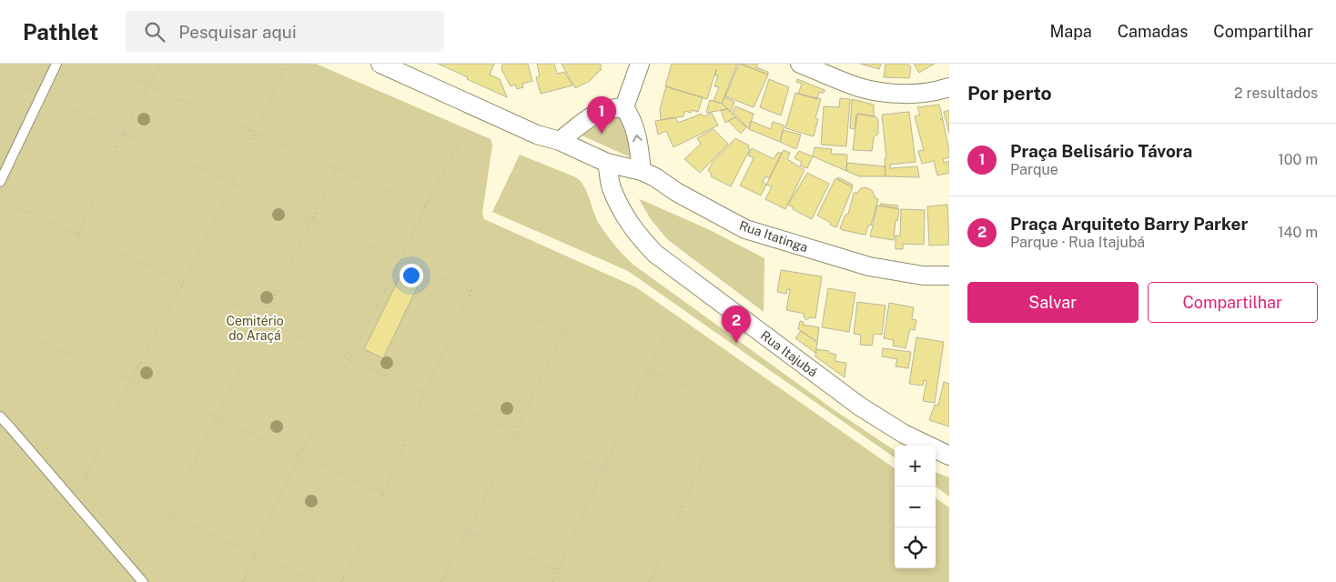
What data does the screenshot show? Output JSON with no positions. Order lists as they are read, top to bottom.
{
  "streets": {
    "street": ["Rua Itatinga", "Rua Itajubá"]
  },
  "crossings": [
    ["Rua Itatinga", "Rua Itajubá"]
  ],
  "parks": ["Cemitério do Araçá"],
  "page": {
    "header": "Pathlet",
    "search": "Pesquisar aqui",
    "nav": ["Mapa", "Camadas", "Compartilhar"],
    "heading": ["Por perto", "2 resultados"],
    "pins": ["1", "2"],
    "list": [
      {
        "mark": "1",
        "name": "Praça Belisário Távora",
        "note": "Parque",
        "value": "100 m"
      },
      {
        "mark": "2",
        "name": "Praça Arquiteto Barry Parker",
        "note": "Parque · Rua Itajubá",
        "value": "140 m"
      }
    ],
    "buttons": ["Salvar", "Compartilhar"],
    "map_buttons": ["+", "−"]
  }
}
